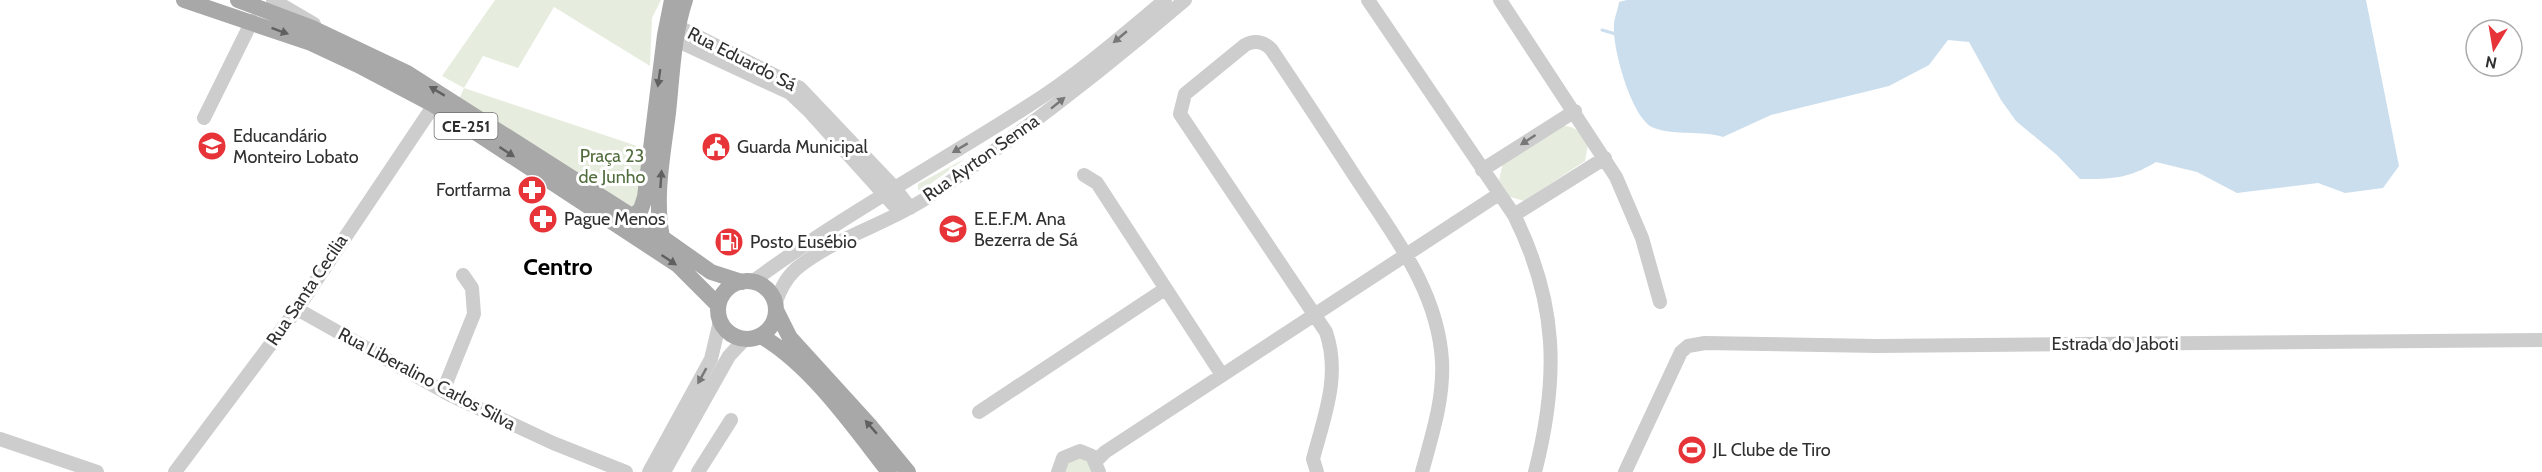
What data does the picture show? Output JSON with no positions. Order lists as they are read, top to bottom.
{
  "streets": {
    "main road": ["CE-251"],
    "street": [
      "Rua Eduardo Sá",
      "Rua Ayrton Senna",
      "Rua Santa Cecilia",
      "Estrada do Jaboti",
      "Rua Liberalino Carlos Silva"
    ]
  },
  "crossings": [
    ["Rua Eduardo Sá", "Rua Ayrton Senna"],
    ["CE-251", "Rua Ayrton Senna"],
    ["CE-251", "Rua Santa Cecilia"],
    ["Rua Santa Cecilia", "Rua Liberalino Carlos Silva"]
  ],
  "districts": ["Centro"],
  "parks": ["Praça 23 de Junho"],
  "places": {
    "school or university": ["Educandário Monteiro Lobato", "E.E.F.M. Ana Bezerra de Sá"],
    "public building": ["Guarda Municipal"],
    "pharmacy": ["Fortfarma", "Pague Menos"],
    "fuel station": ["Posto Eusébio"],
    "sports": ["JL Clube de Tiro"]
  },
  "north": "bottom"
}
